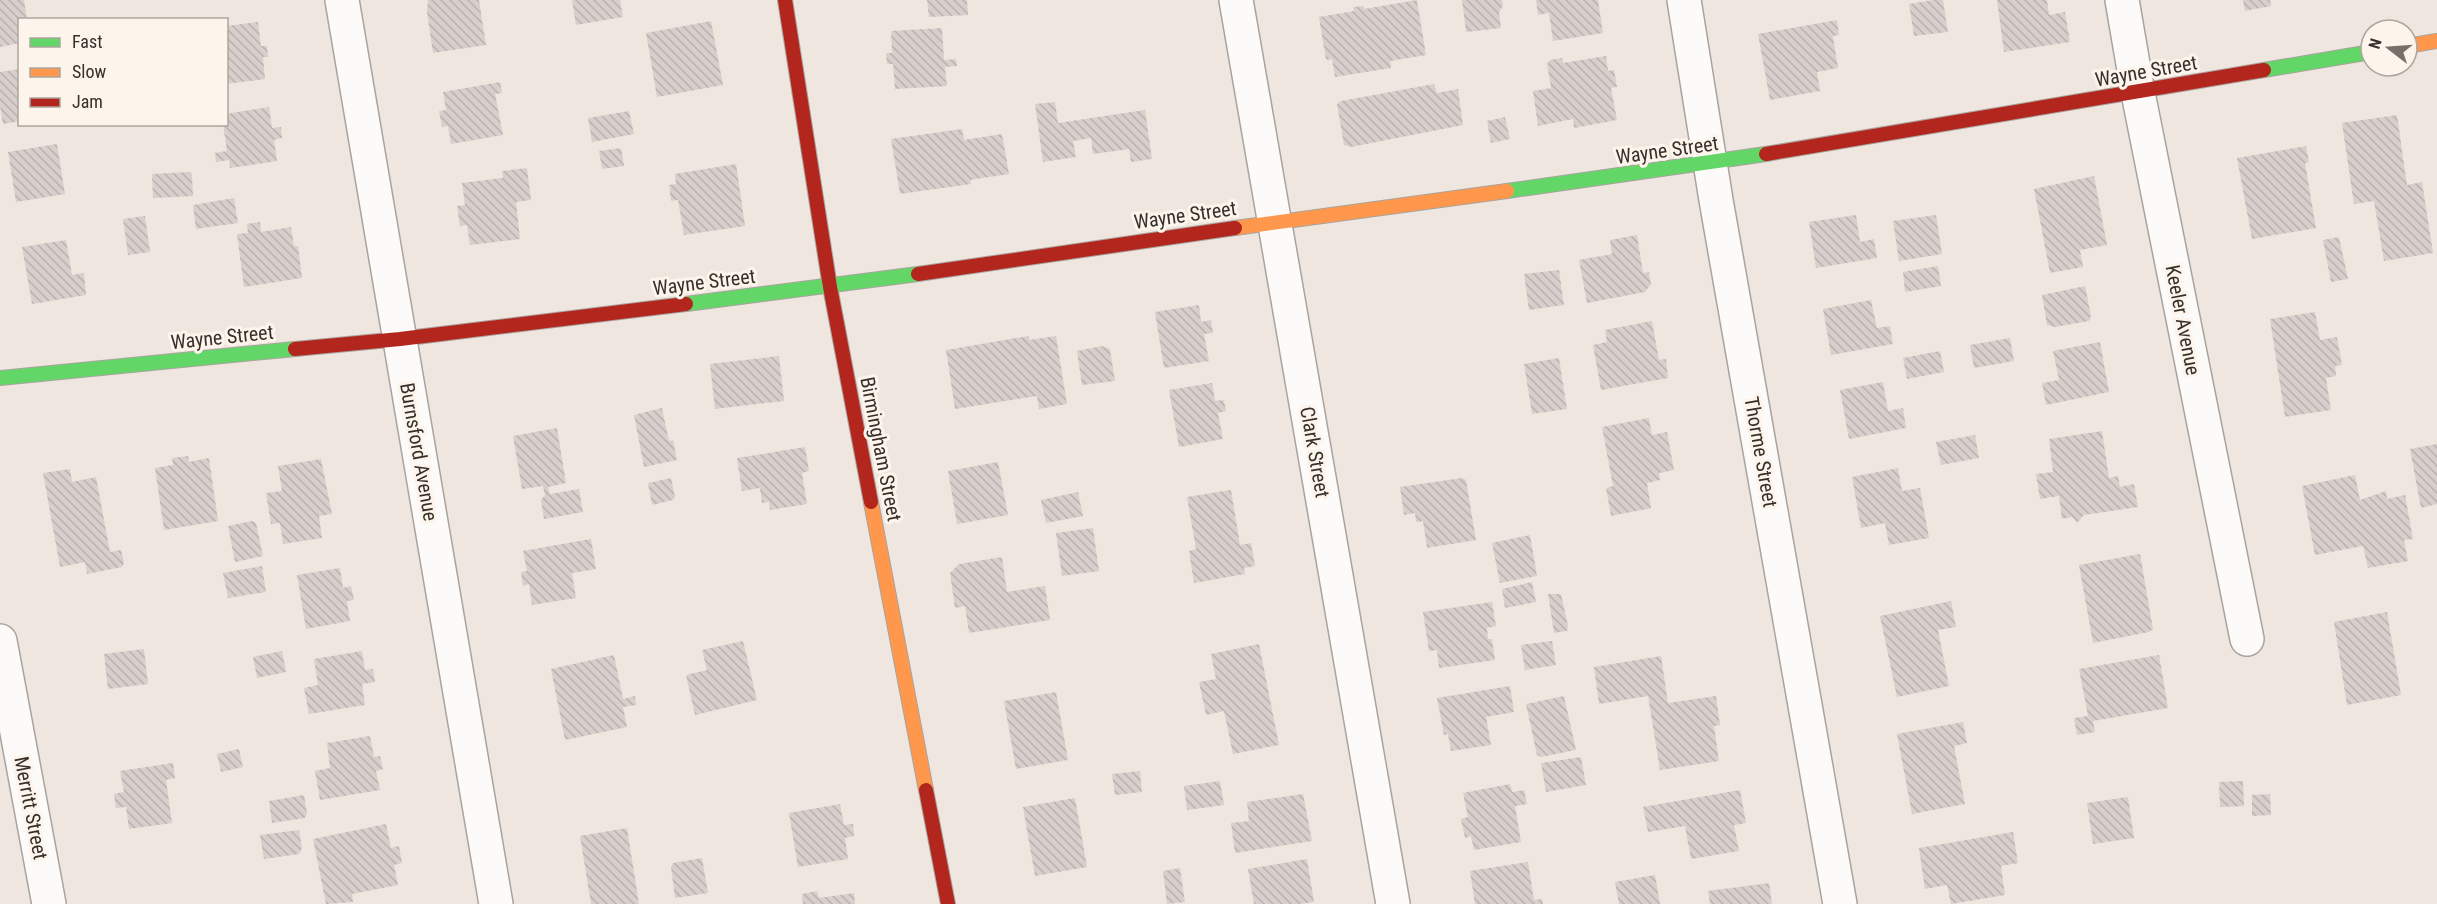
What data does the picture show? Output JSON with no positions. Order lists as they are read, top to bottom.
{
  "streets": {
    "street": [
      "Wayne Street",
      "Keeler Avenue",
      "Birmingham Street",
      "Burnsford Avenue",
      "Clark Street",
      "Thorme Street",
      "Merritt Street"
    ]
  },
  "crossings": [
    ["Wayne Street", "Keeler Avenue"],
    ["Wayne Street", "Birmingham Street"],
    ["Wayne Street", "Burnsford Avenue"],
    ["Wayne Street", "Clark Street"],
    ["Wayne Street", "Thorme Street"]
  ],
  "legend": ["Fast", "Slow", "Jam"],
  "north": "left"
}
